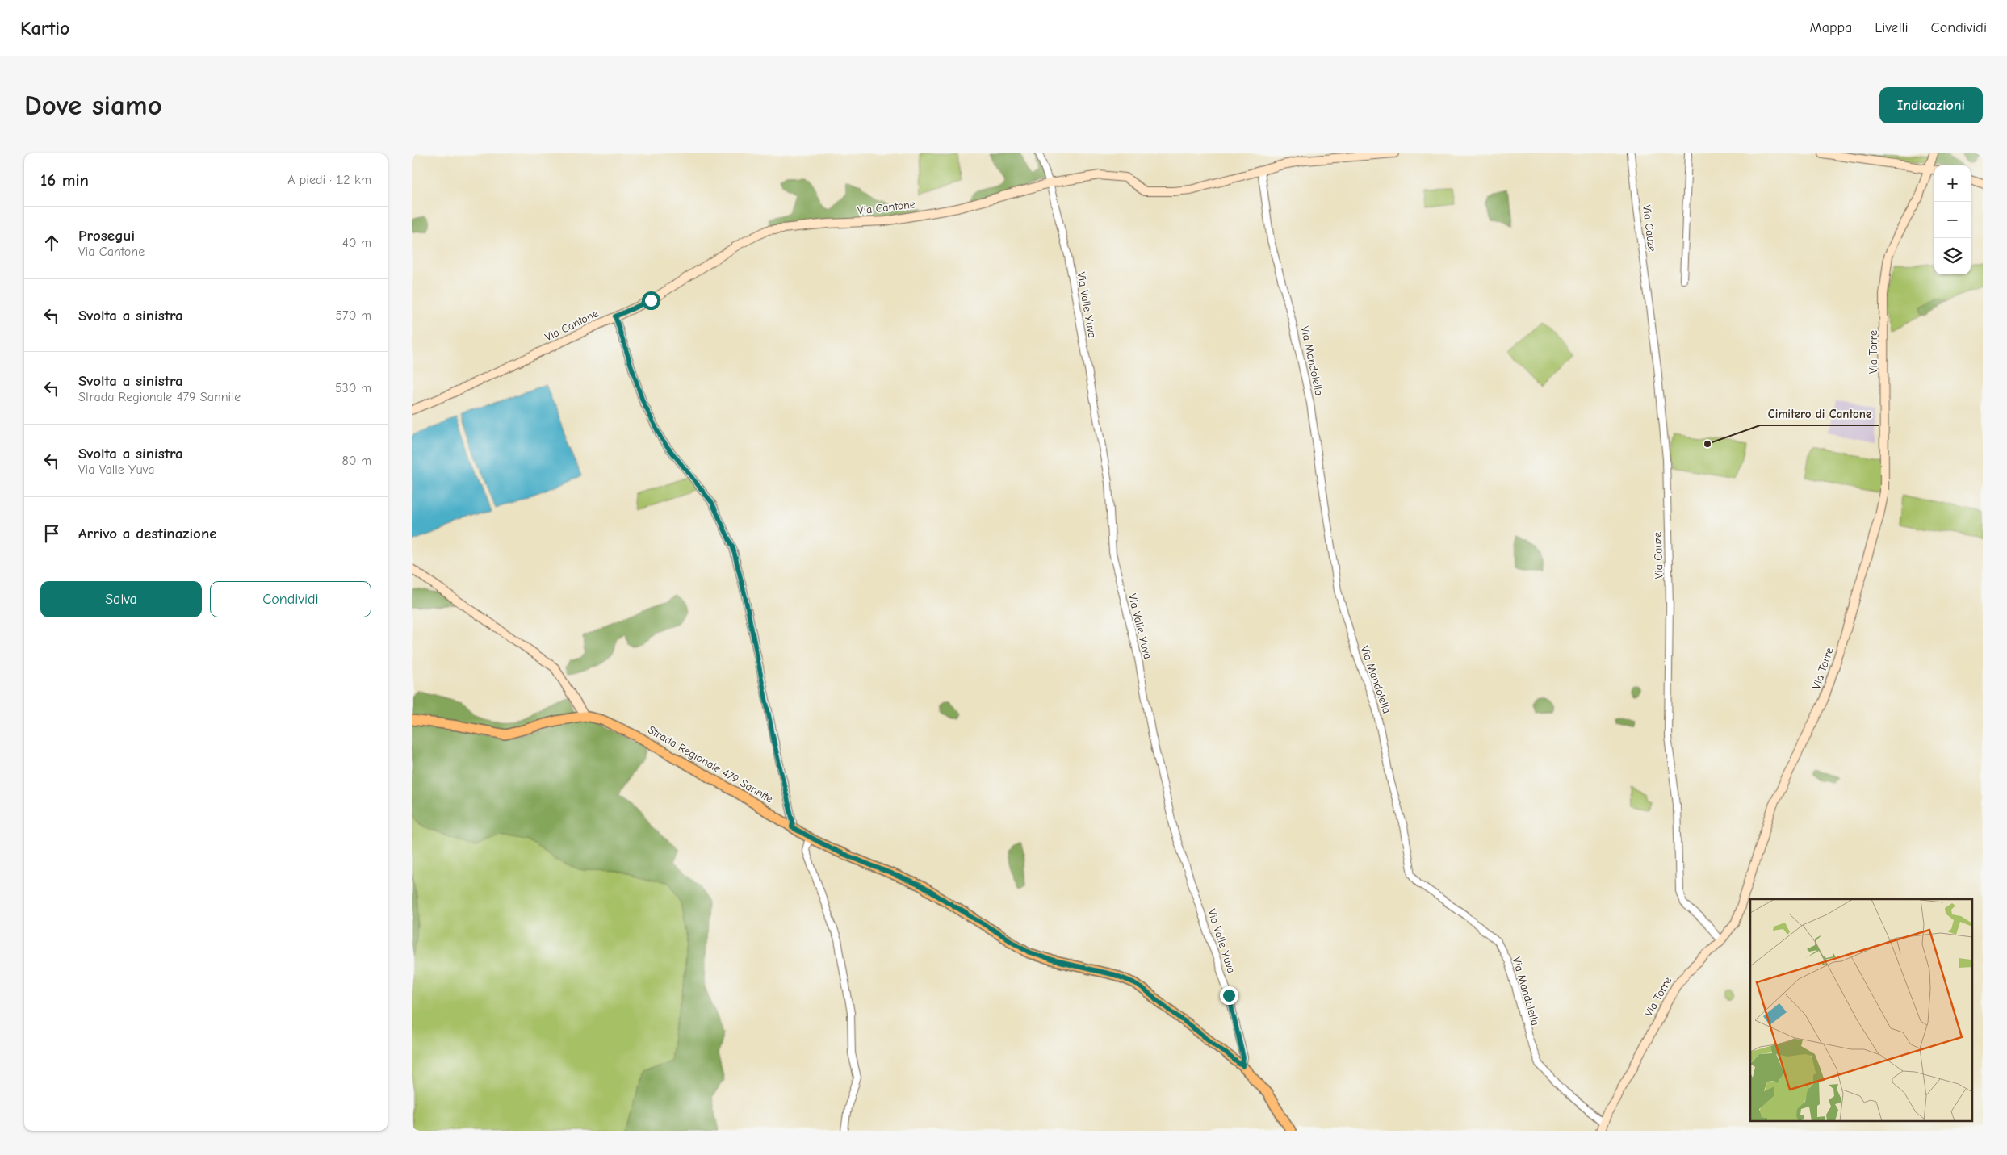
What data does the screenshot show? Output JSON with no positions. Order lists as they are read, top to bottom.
{
  "streets": {
    "main road": ["Via Cantone", "Via Torre", "Strada Regionale 479 Sannite"],
    "street": ["Via Cauze", "Via Valle Yuva", "Via Mandolella"]
  },
  "crossings": [
    ["Via Cantone", "Via Valle Yuva"],
    ["Via Cantone", "Via Mandolella"],
    ["Via Cauze", "Via Torre"],
    ["Via Valle Yuva", "Strada Regionale 479 Sannite"],
    ["Via Torre", "Via Mandolella"]
  ],
  "places": ["Cimitero di Cantone"],
  "page": {
    "header": "Kartio",
    "nav": ["Mappa", "Livelli", "Condividi"],
    "buttons": [
      "Indicazioni",
      ["Salva", "Condividi"]
    ],
    "title": "Dove siamo",
    "heading": ["16 min", "A piedi · 1.2 km"],
    "map_buttons": ["+", "−"],
    "list": [
      ["Prosegui", "Via Cantone", "40 m"],
      ["Svolta a sinistra", "570 m"],
      ["Svolta a sinistra", "Strada Regionale 479 Sannite", "530 m"],
      ["Svolta a sinistra", "Via Valle Yuva", "80 m"],
      "Arrivo a destinazione"
    ]
  }
}
